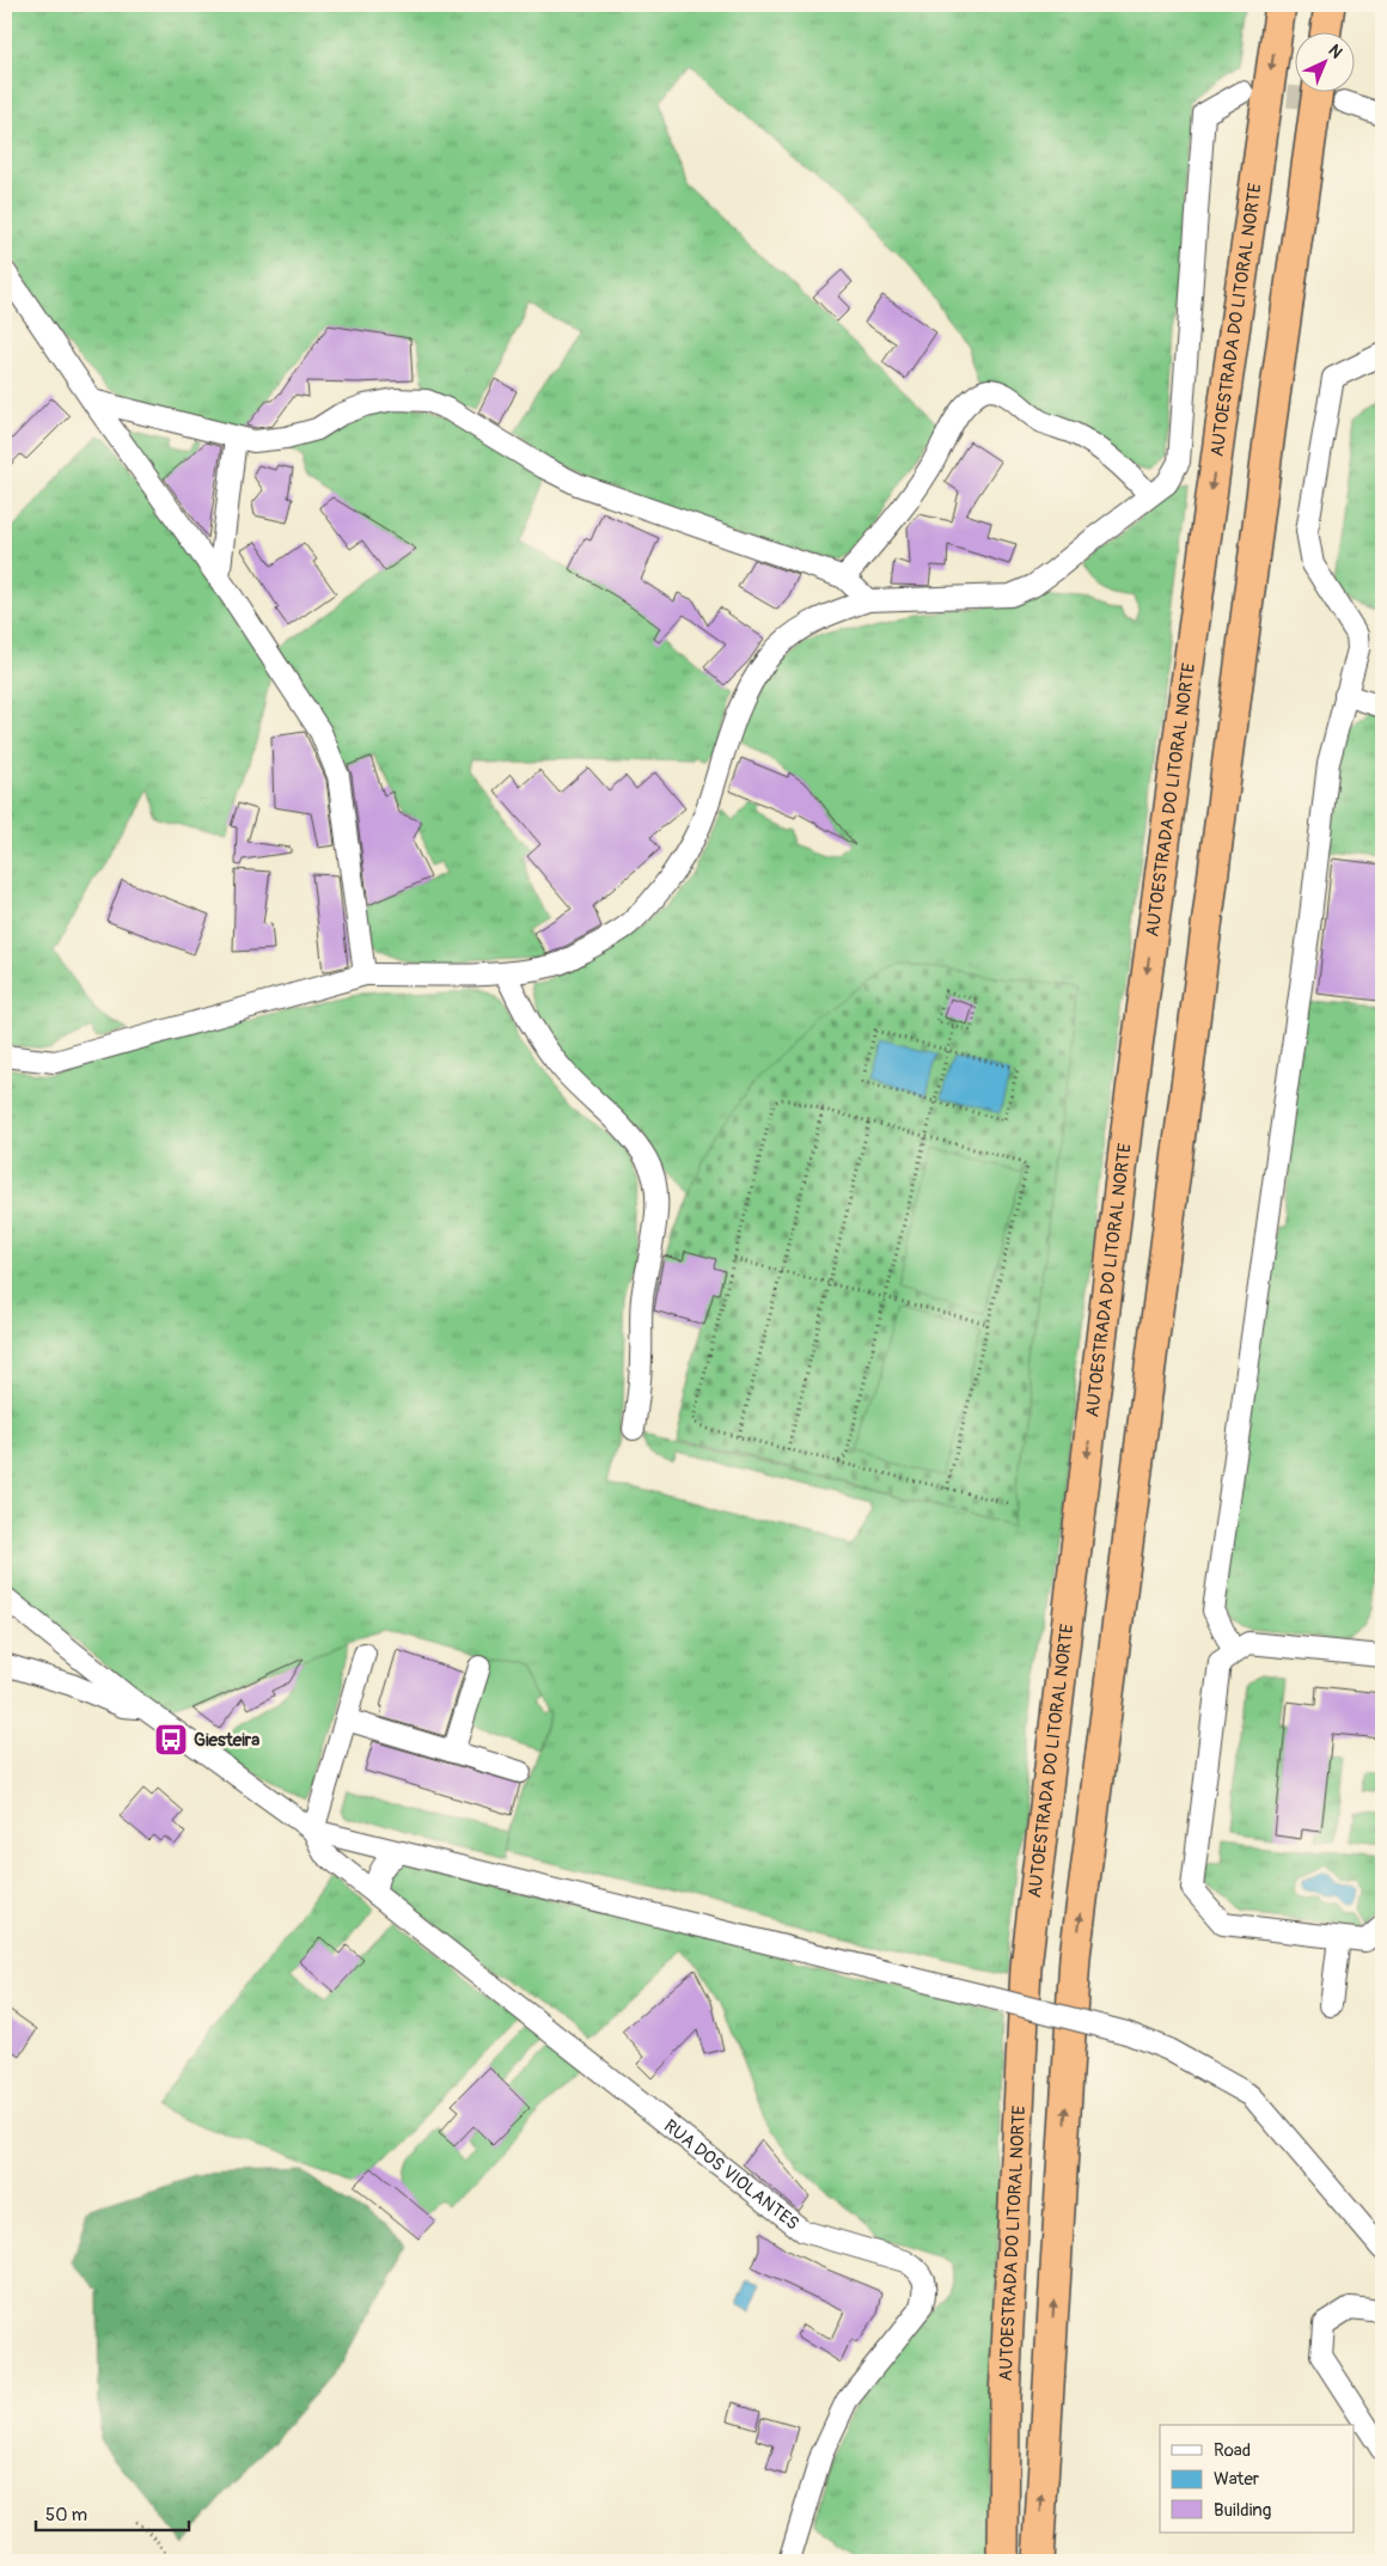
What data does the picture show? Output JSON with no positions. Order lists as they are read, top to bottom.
{
  "streets": {
    "highway": ["AUTOESTRADA DO LITORAL NORTE"],
    "street": ["RUA DOS VIOLANTES"]
  },
  "places": {
    "bus stop": ["Giesteira"]
  },
  "legend": ["Road", "Water", "Building"],
  "scale_bar": "50 m",
  "north": "top right"
}
